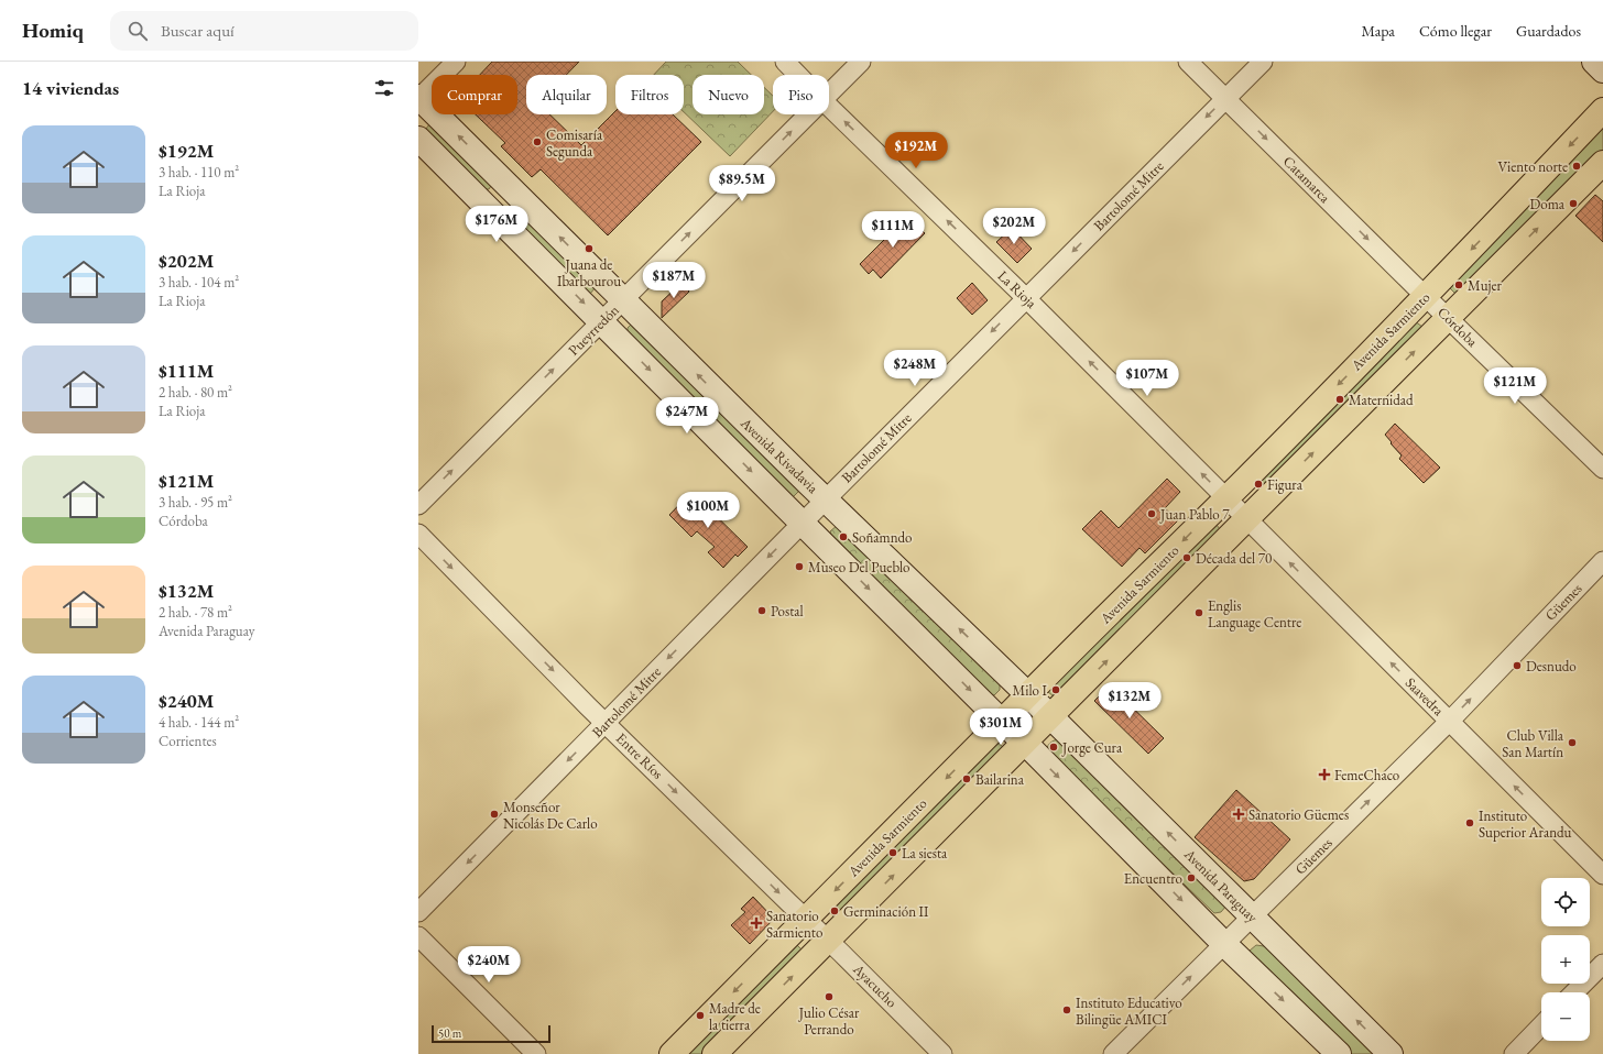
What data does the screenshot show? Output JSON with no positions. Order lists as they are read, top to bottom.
{
  "streets": {
    "main road": ["Avenida Sarmiento", "Avenida Rivadavia", "Avenida Paraguay"],
    "street": [
      "Catamarca",
      "Bartolomé Mitre",
      "La Rioja",
      "Córdoba",
      "Pueyrredón",
      "Güemes",
      "Saavedra",
      "Entre Ríos",
      "Ayacucho"
    ]
  },
  "crossings": [
    ["Catamarca", "Bartolomé Mitre"],
    ["Catamarca", "Córdoba"],
    ["Catamarca", "Avenida Sarmiento"],
    ["Bartolomé Mitre", "La Rioja"],
    ["Bartolomé Mitre", "Avenida Rivadavia"],
    ["Bartolomé Mitre", "Entre Ríos"],
    ["La Rioja", "Avenida Sarmiento"],
    ["La Rioja", "Saavedra"],
    ["Córdoba", "Avenida Sarmiento"],
    ["Pueyrredón", "Avenida Rivadavia"],
    ["Avenida Sarmiento", "Avenida Rivadavia"],
    ["Avenida Sarmiento", "Saavedra"],
    ["Avenida Sarmiento", "Entre Ríos"],
    ["Avenida Sarmiento", "Avenida Paraguay"],
    ["Avenida Sarmiento", "Ayacucho"],
    ["Avenida Rivadavia", "Avenida Paraguay"],
    ["Güemes", "Saavedra"],
    ["Güemes", "Avenida Paraguay"],
    ["Entre Ríos", "Ayacucho"]
  ],
  "one_way": [
    "Catamarca",
    "Bartolomé Mitre",
    "La Rioja",
    "Pueyrredón",
    "Güemes",
    "Saavedra",
    "Entre Ríos"
  ],
  "places": {
    "other": [
      "Comisaría Segunda",
      "Viento norte",
      "Doma",
      "Juana de Ibarbourou",
      "Mujer",
      "Maternidad",
      "Figura",
      "Juan Pablo 7",
      "Soñamndo",
      "Década del 70",
      "Museo Del Pueblo",
      "Postal",
      "Englis Language Centre",
      "Desnudo",
      "Milo I",
      "Club Villa San Martín",
      "Jorge Cura",
      "Bailarina",
      "Monseñor Nicolás De Carlo",
      "Instituto Superior Arandu",
      "La siesta",
      "Encuentro",
      "Germinación II",
      "Julio César Perrando",
      "Instituto Educativo Bilingüe AMICI",
      "Madre de la tierra"
    ],
    "health": ["FemeChaco", "Sanatorio Güemes", "Sanatorio Sarmiento"]
  },
  "scale_bar": "50 m",
  "page": {
    "header": "Homiq",
    "search": "Buscar aquí",
    "nav": ["Mapa", "Cómo llegar", "Guardados"],
    "heading": "14 viviendas",
    "chip": [
      "Comprar",
      "Alquilar",
      "Filtros",
      "Nuevo",
      "Piso"
    ],
    "list": [
      {
        "name": "$192M",
        "note": "3 hab. · 110 m² · La Rioja"
      },
      {
        "name": "$202M",
        "note": "3 hab. · 104 m² · La Rioja"
      },
      {
        "name": "$111M",
        "note": "2 hab. · 80 m² · La Rioja"
      },
      {
        "name": "$121M",
        "note": "3 hab. · 95 m² · Córdoba"
      },
      {
        "name": "$132M",
        "note": "2 hab. · 78 m² · Avenida Paraguay"
      },
      {
        "name": "$240M",
        "note": "4 hab. · 144 m² · Corrientes"
      }
    ],
    "price": [
      "$192M",
      "$89.5M",
      "$176M",
      "$202M",
      "$111M",
      "$187M",
      "$248M",
      "$107M",
      "$121M",
      "$247M",
      "$100M",
      "$132M",
      "$301M",
      "$240M"
    ],
    "map_buttons": ["+", "−"],
    "scale": "50 m"
  }
}
